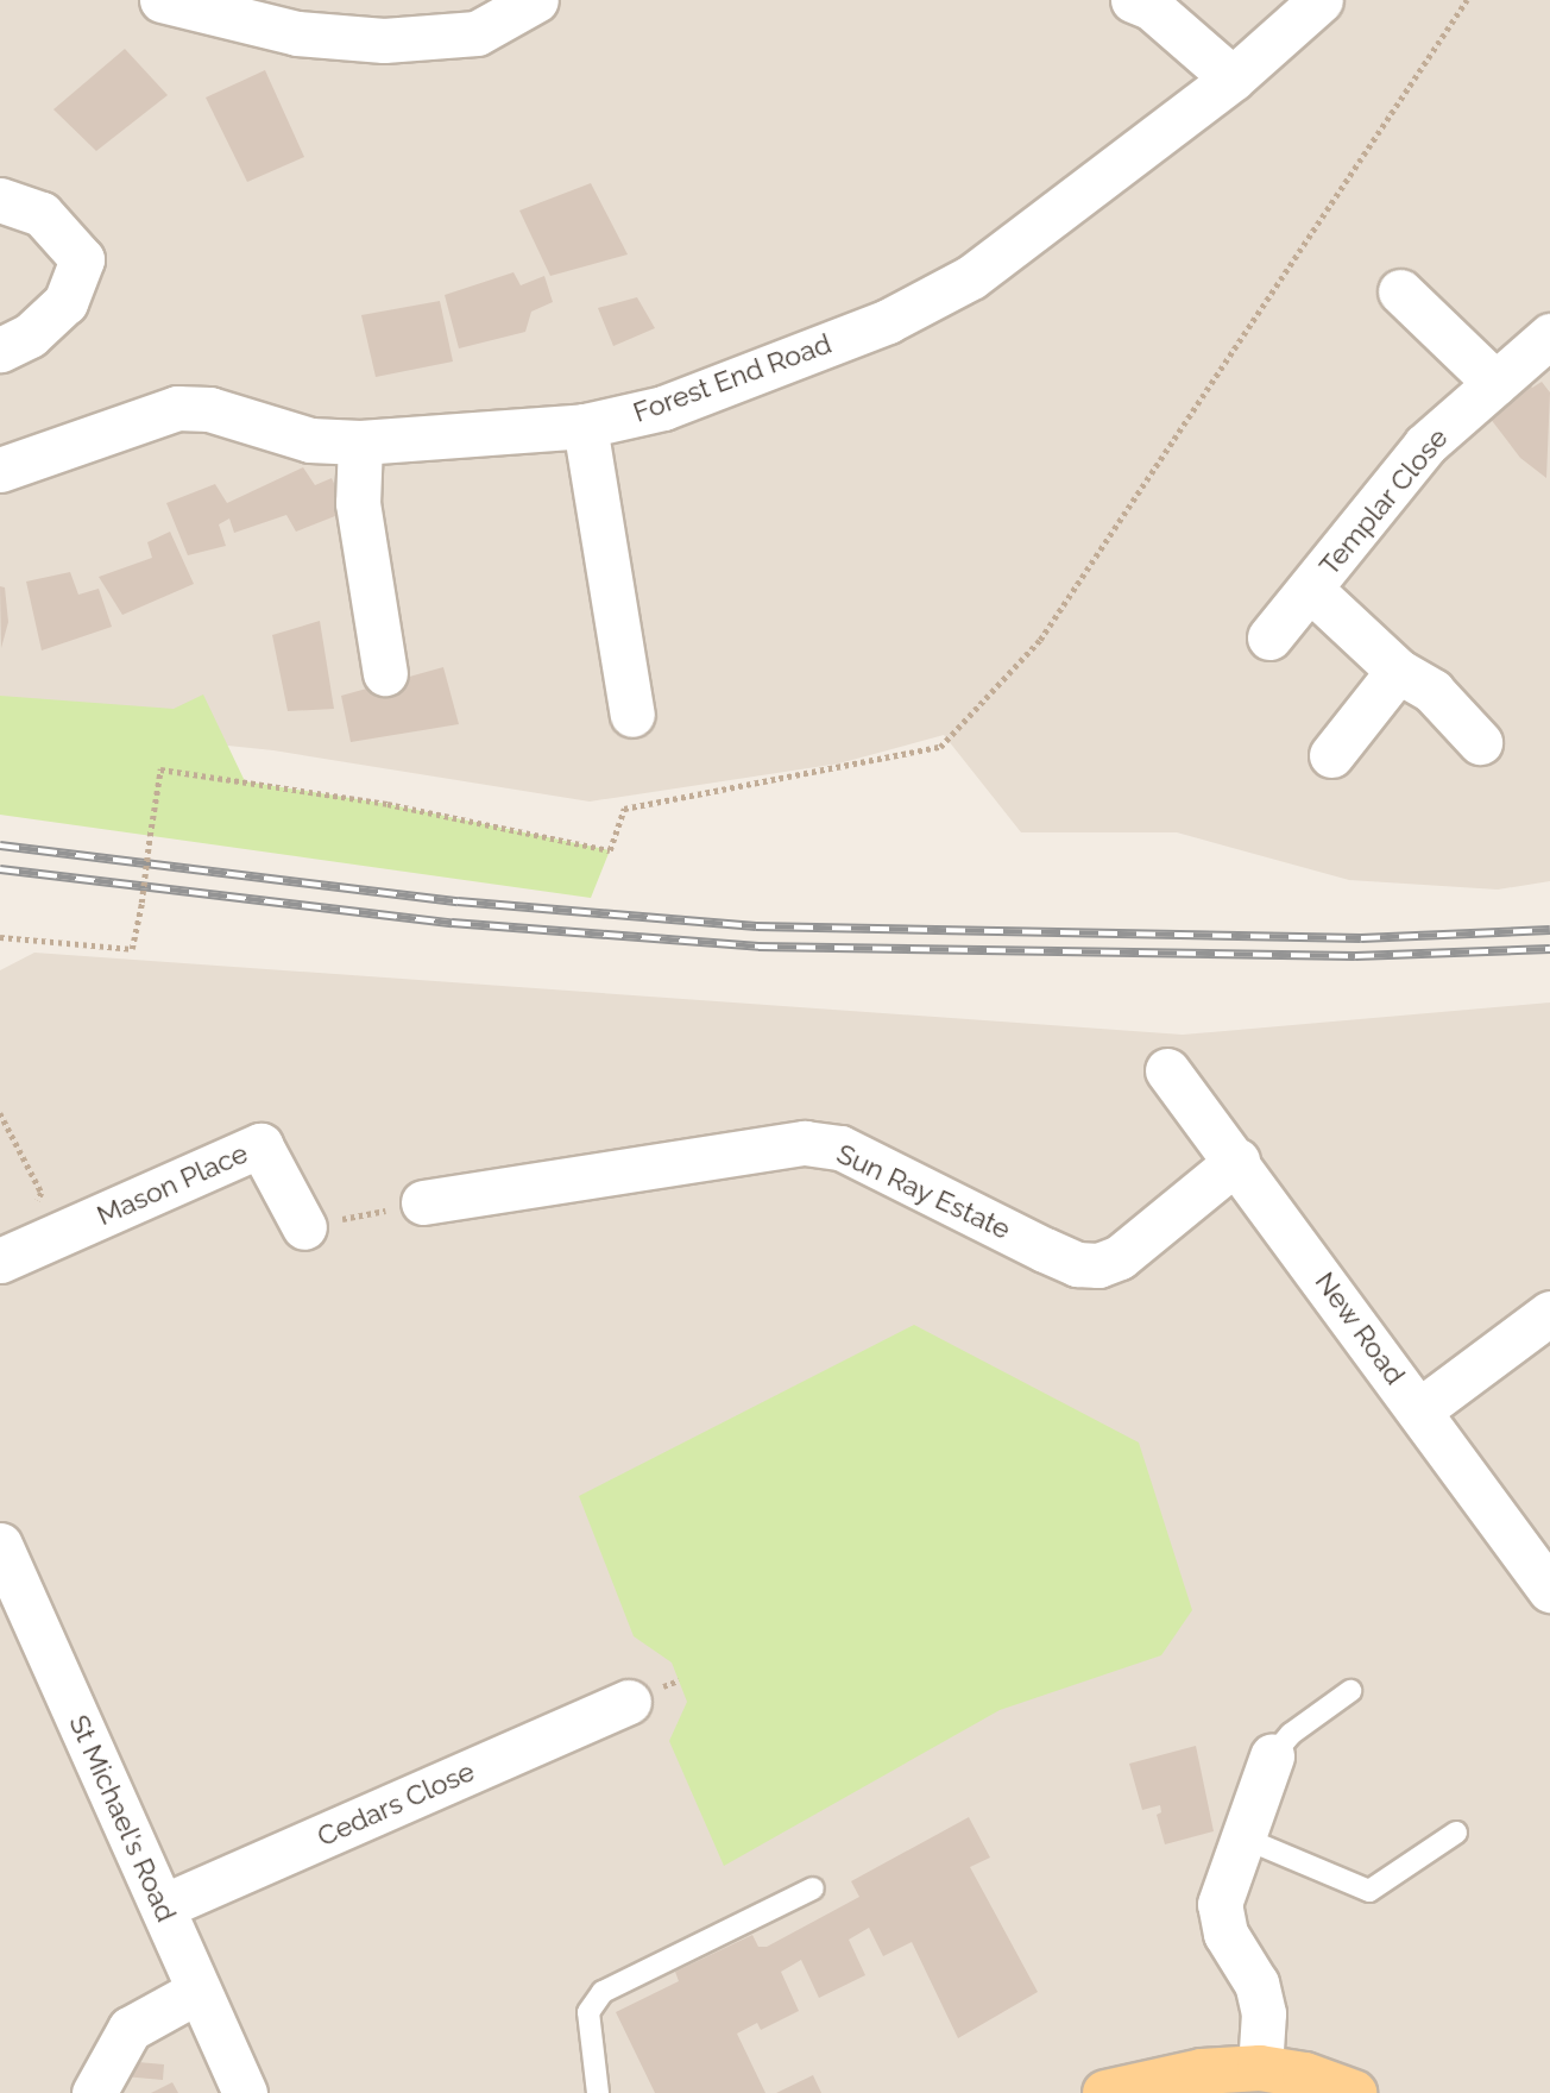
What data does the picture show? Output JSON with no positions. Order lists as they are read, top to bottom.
{
  "streets": {
    "street": [
      "Forest End Road",
      "Templar Close",
      "Mason Place",
      "Sun Ray Estate",
      "New Road",
      "Cedars Close",
      "St Michael's Road"
    ]
  },
  "crossings": [
    ["Sun Ray Estate", "New Road"],
    ["Cedars Close", "St Michael's Road"]
  ]
}
